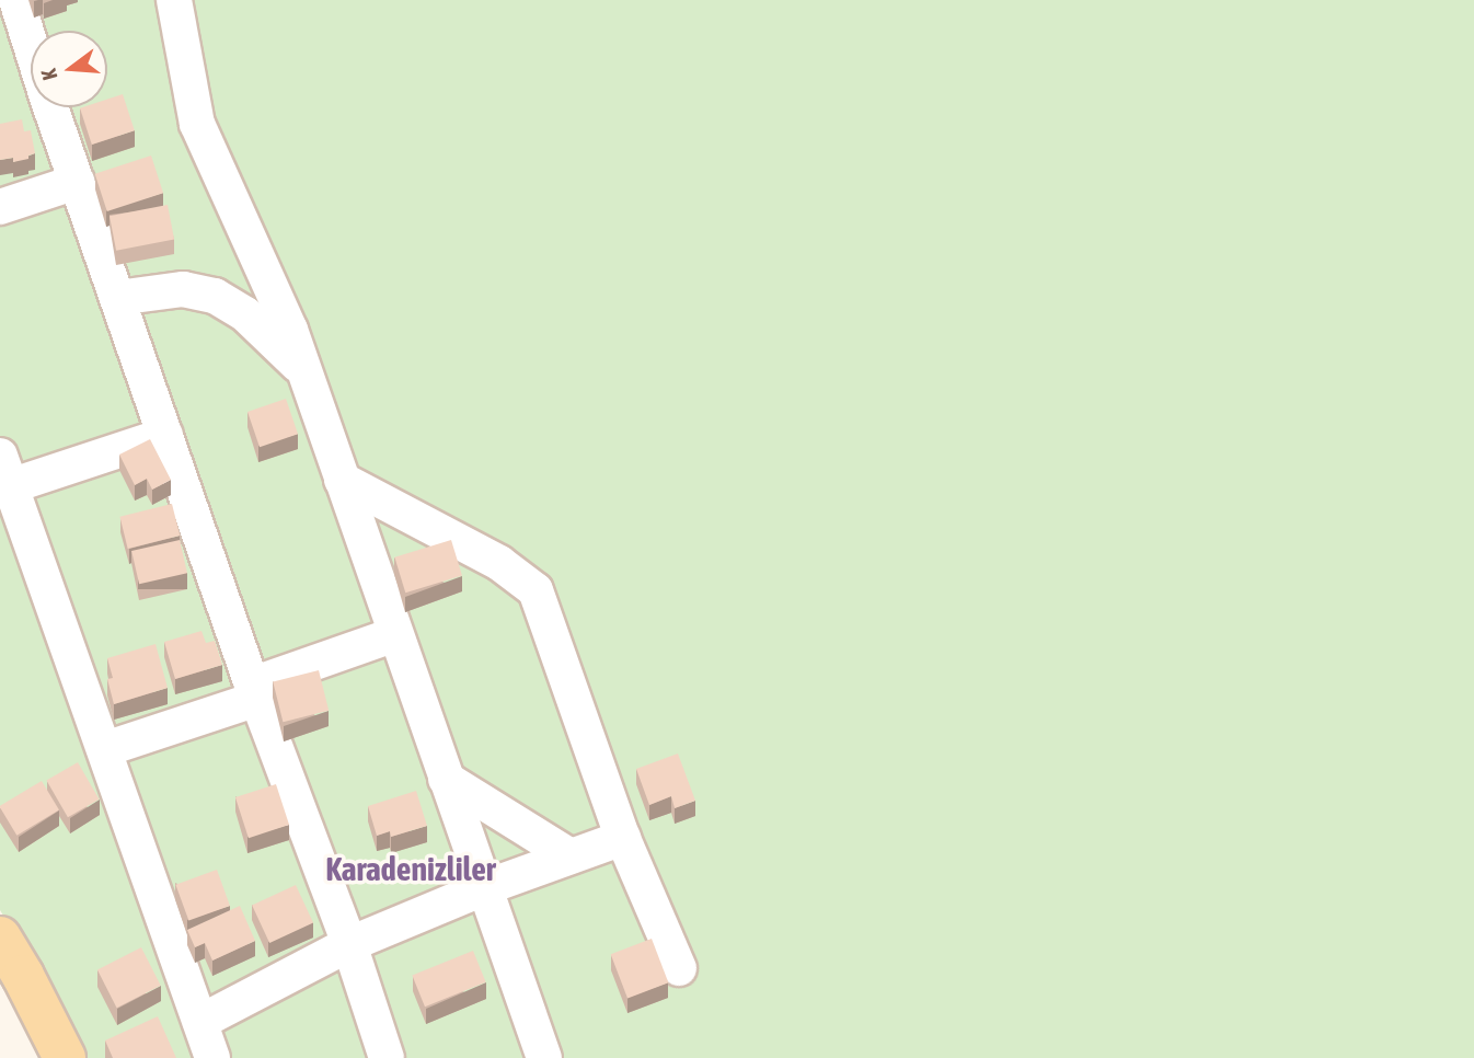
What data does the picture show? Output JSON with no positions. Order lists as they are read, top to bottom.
{
  "districts": ["Karadenizliler"],
  "north": "left"
}
